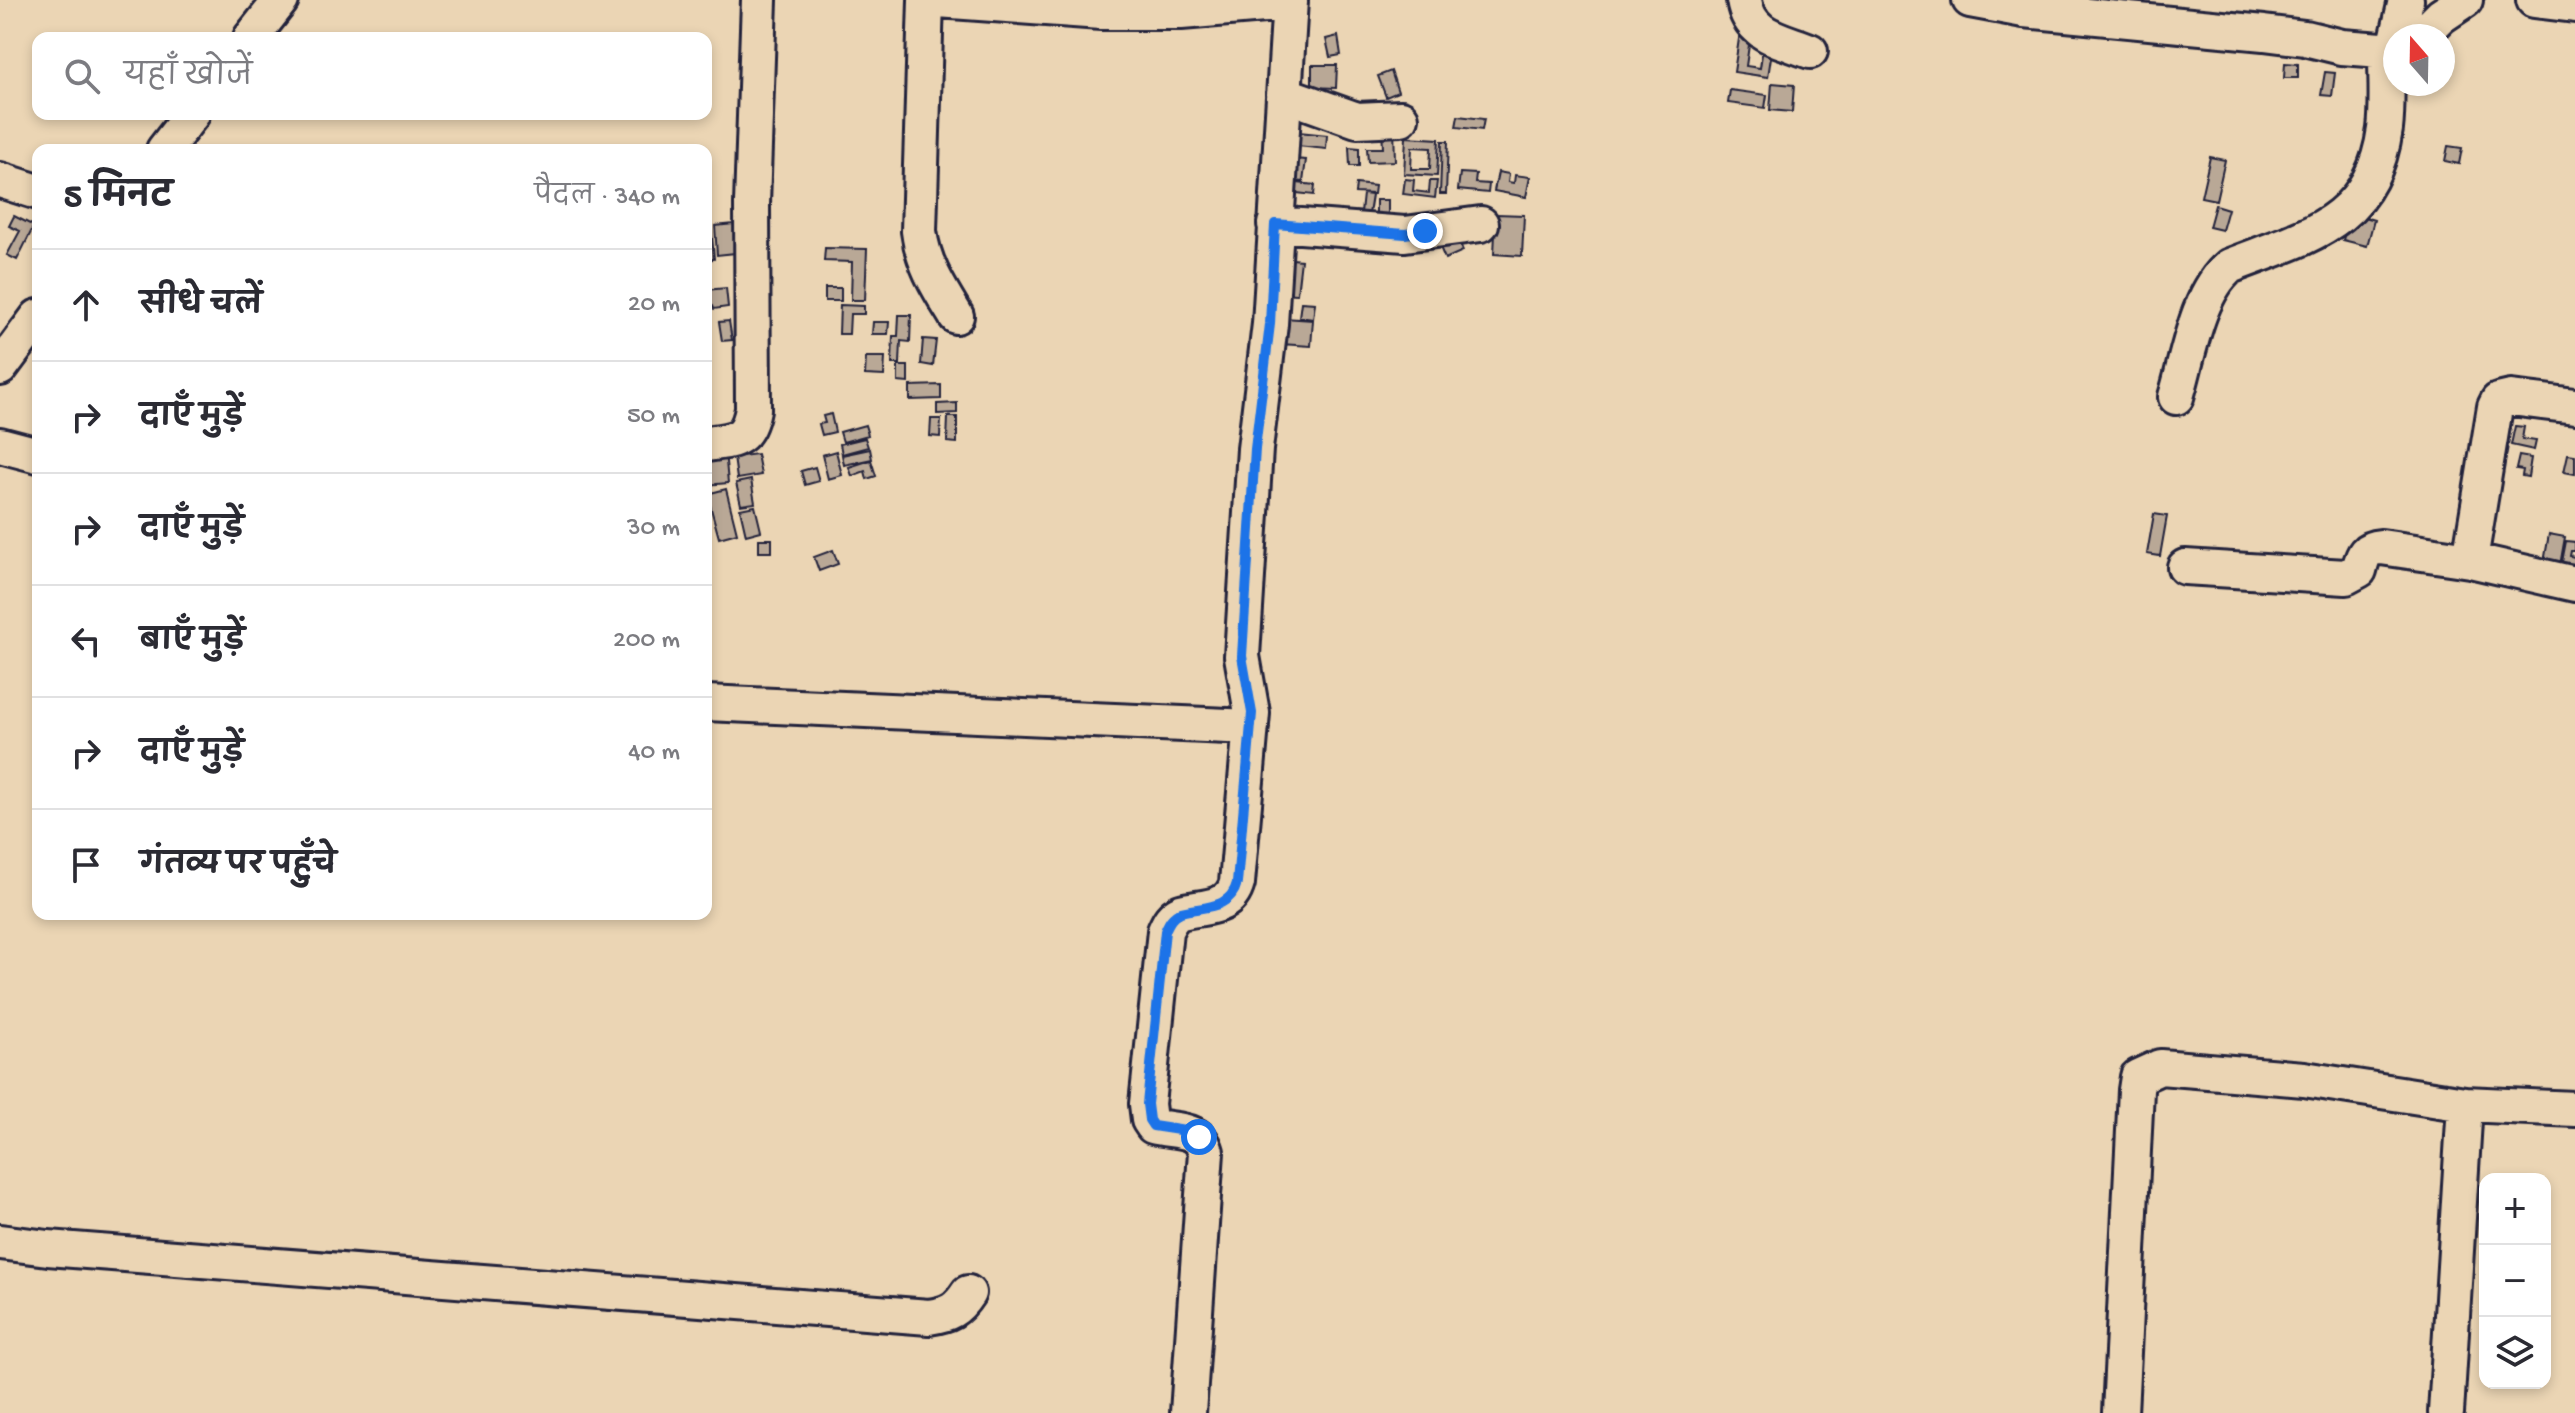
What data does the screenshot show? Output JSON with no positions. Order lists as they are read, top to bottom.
{
  "north": "top",
  "page": {
    "search": "यहाँ खोजें",
    "heading": ["5 मिनट", "पैदल · 340 m"],
    "list": [
      ["सीधे चलें", "20 m"],
      ["दाएँ मुड़ें", "50 m"],
      ["दाएँ मुड़ें", "30 m"],
      ["बाएँ मुड़ें", "200 m"],
      ["दाएँ मुड़ें", "40 m"],
      "गंतव्य पर पहुँचे"
    ],
    "map_buttons": ["+", "−"]
  }
}
